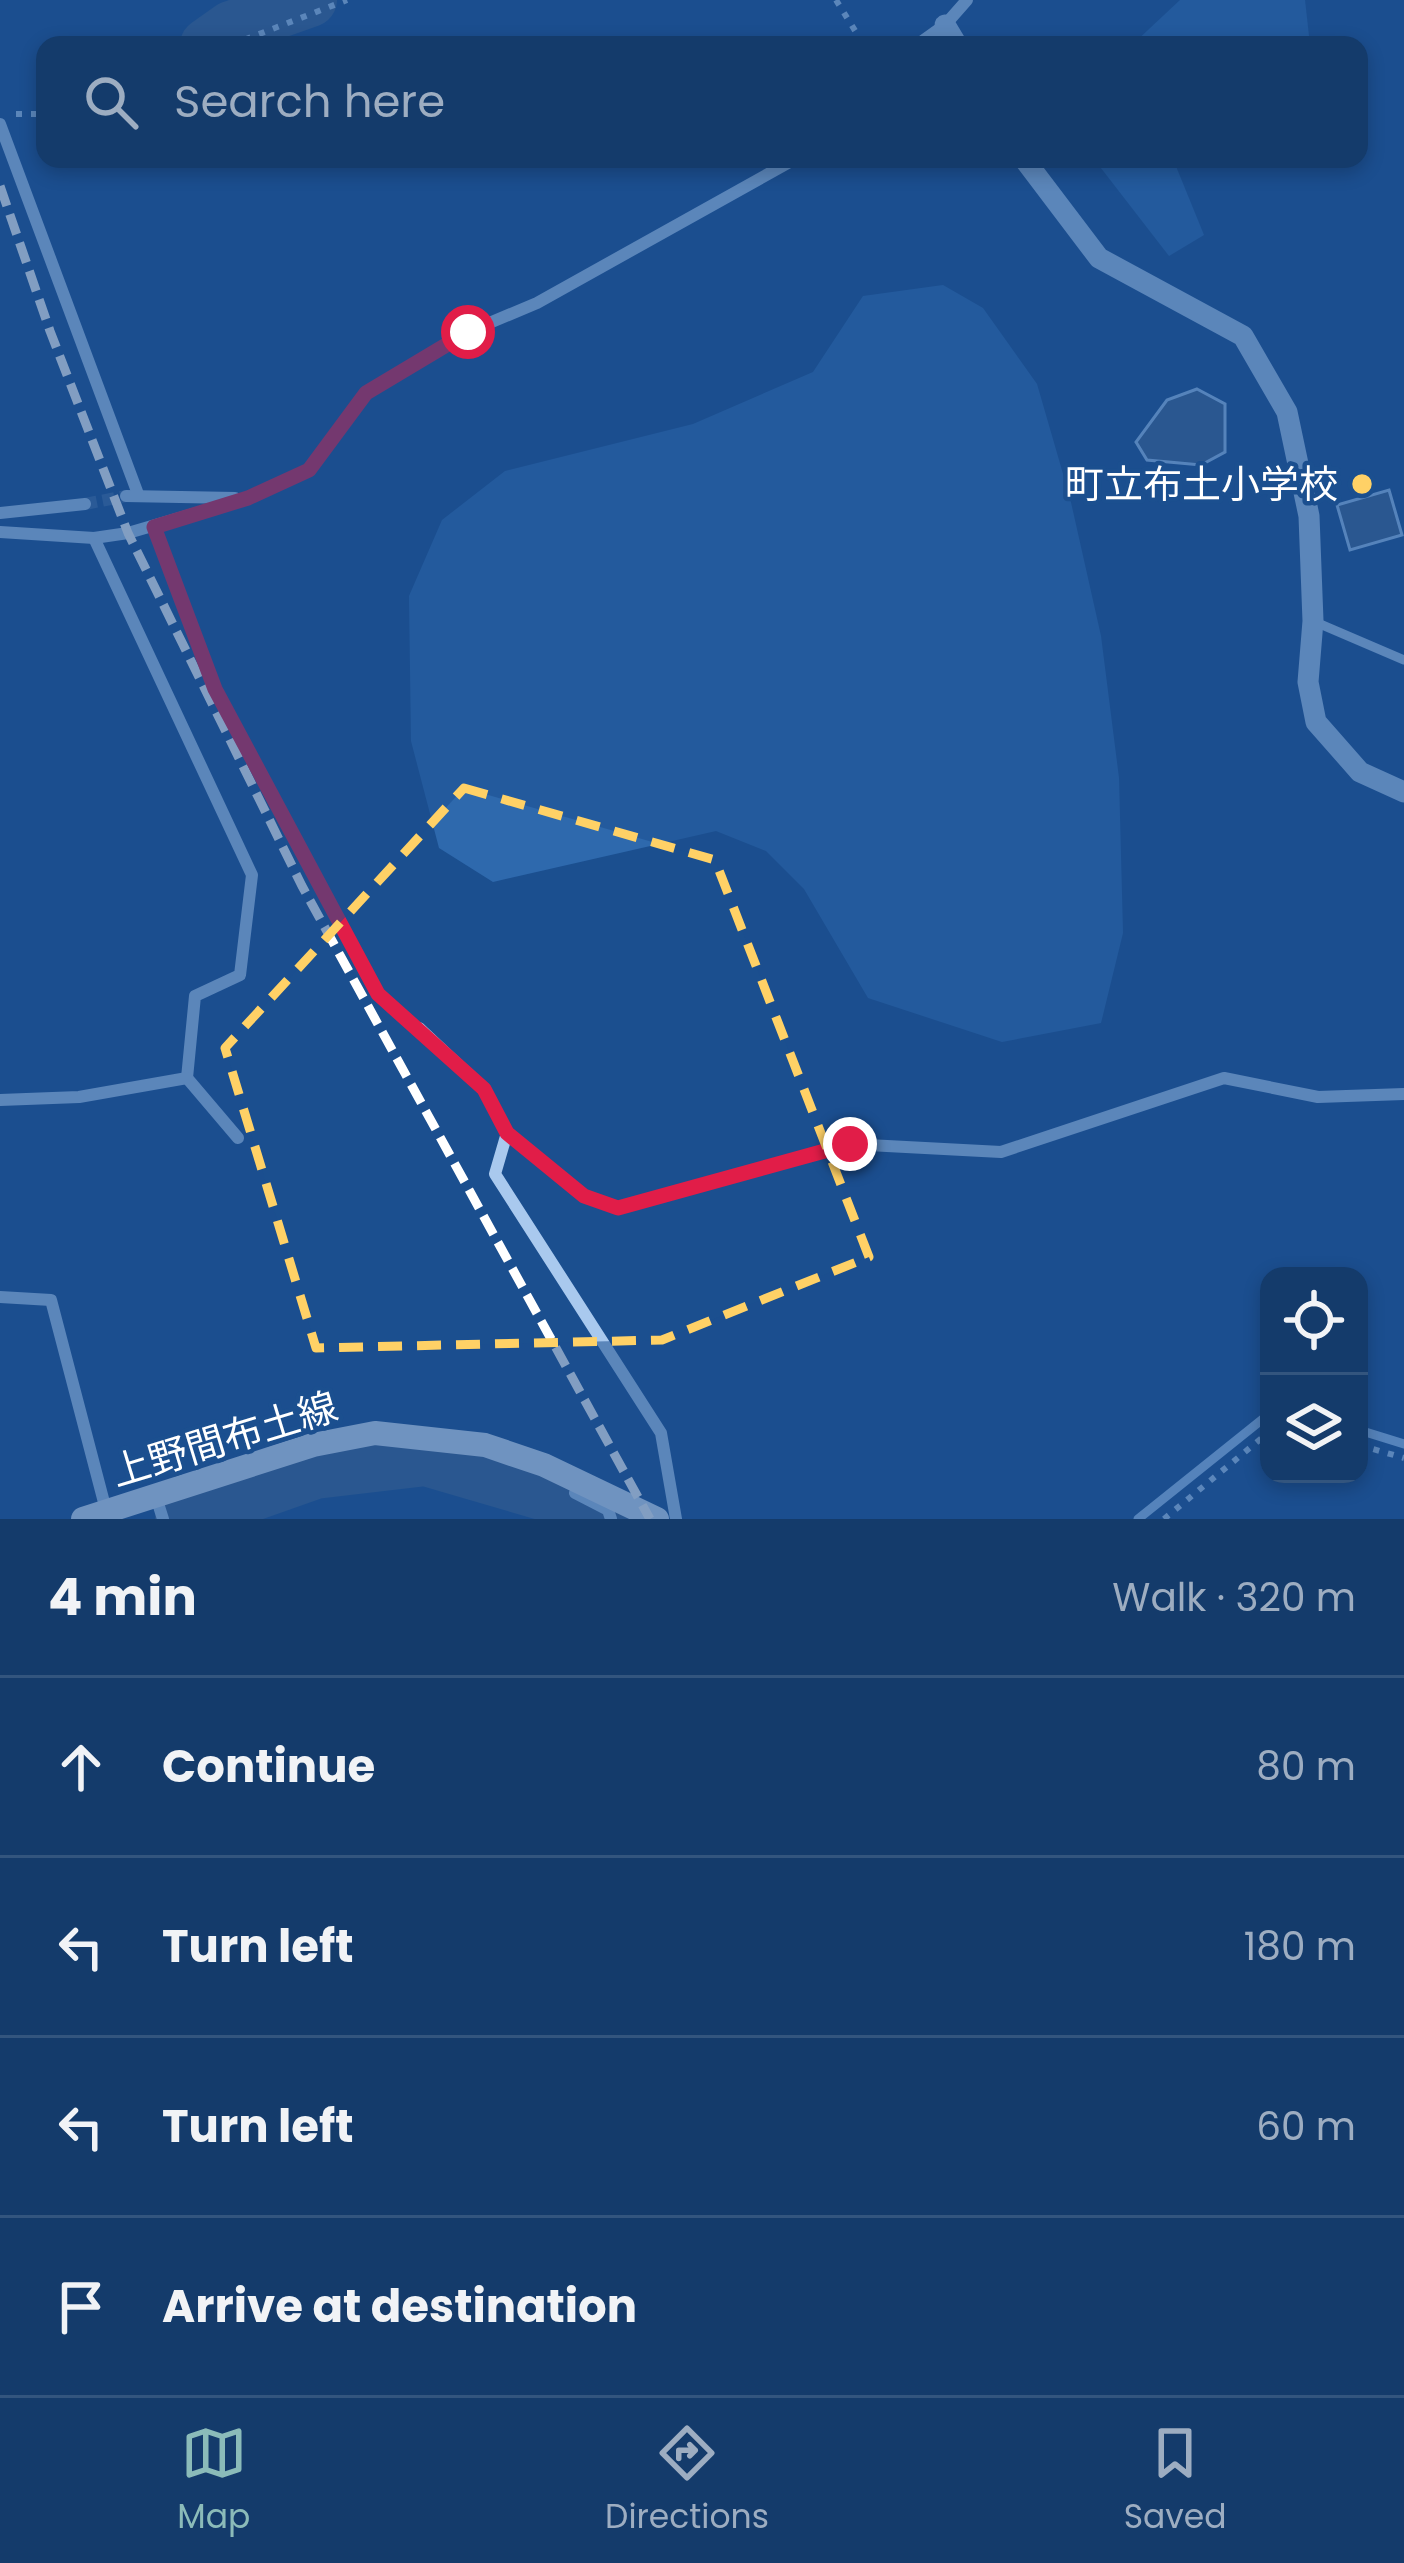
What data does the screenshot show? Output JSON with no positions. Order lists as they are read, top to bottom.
{
  "streets": {
    "main road": ["上野間布土線"]
  },
  "places": ["町立布土小学校"],
  "page": {
    "search": "Search here",
    "heading": ["4 min", "Walk · 320 m"],
    "list": [
      ["Continue", "80 m"],
      ["Turn left", "180 m"],
      ["Turn left", "60 m"],
      "Arrive at destination"
    ],
    "nav": ["Map", "Directions", "Saved"]
  }
}
